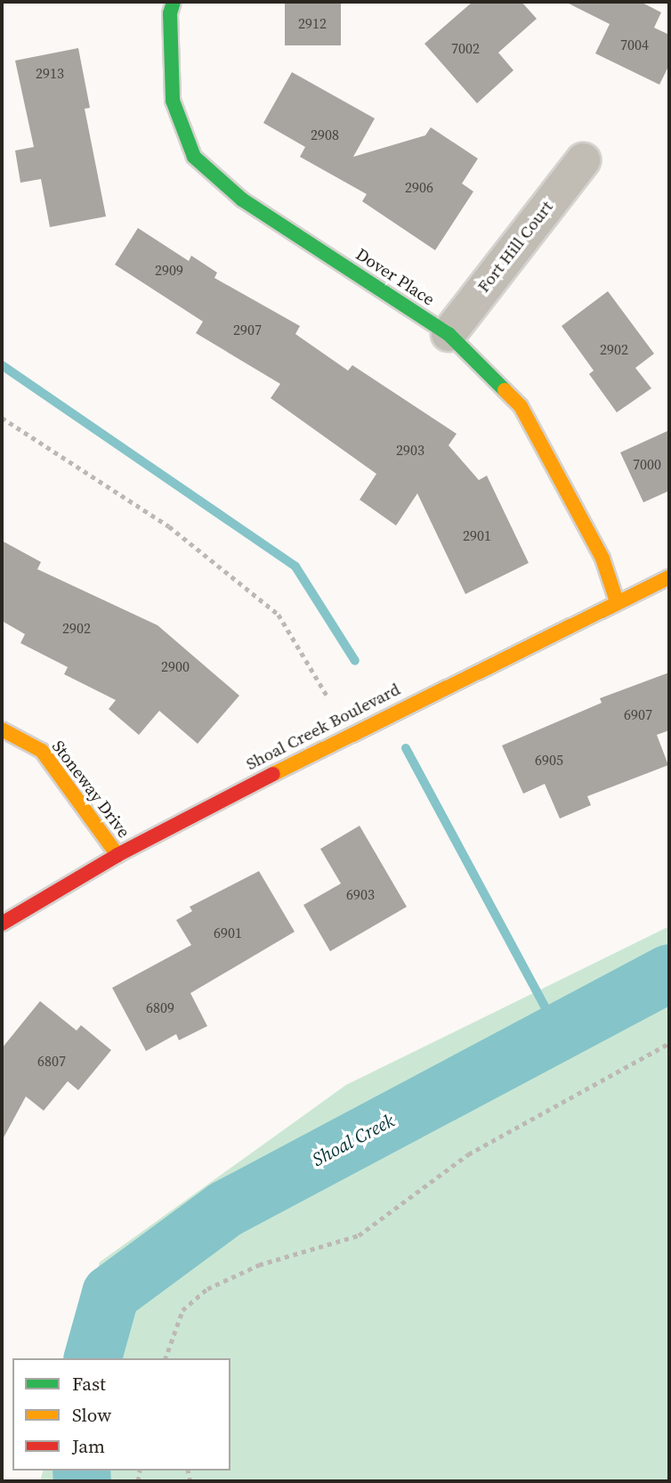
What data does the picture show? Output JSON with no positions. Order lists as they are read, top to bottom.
{
  "streets": {
    "street": [
      "Fort Hill Court",
      "Dover Place",
      "Shoal Creek Boulevard",
      "Stoneway Drive"
    ]
  },
  "crossings": [
    ["Fort Hill Court", "Dover Place"],
    ["Dover Place", "Shoal Creek Boulevard"],
    ["Shoal Creek Boulevard", "Stoneway Drive"]
  ],
  "water": ["Shoal Creek"],
  "house_numbers": [
    "2912",
    "7004",
    "7002",
    "2913",
    "2908",
    "2906",
    "2909",
    "2907",
    "2902",
    "2903",
    "7000",
    "2901",
    "2902",
    "2900",
    "6907",
    "6905",
    "6903",
    "6901",
    "6809",
    "6807"
  ],
  "legend": ["Fast", "Slow", "Jam"]
}
